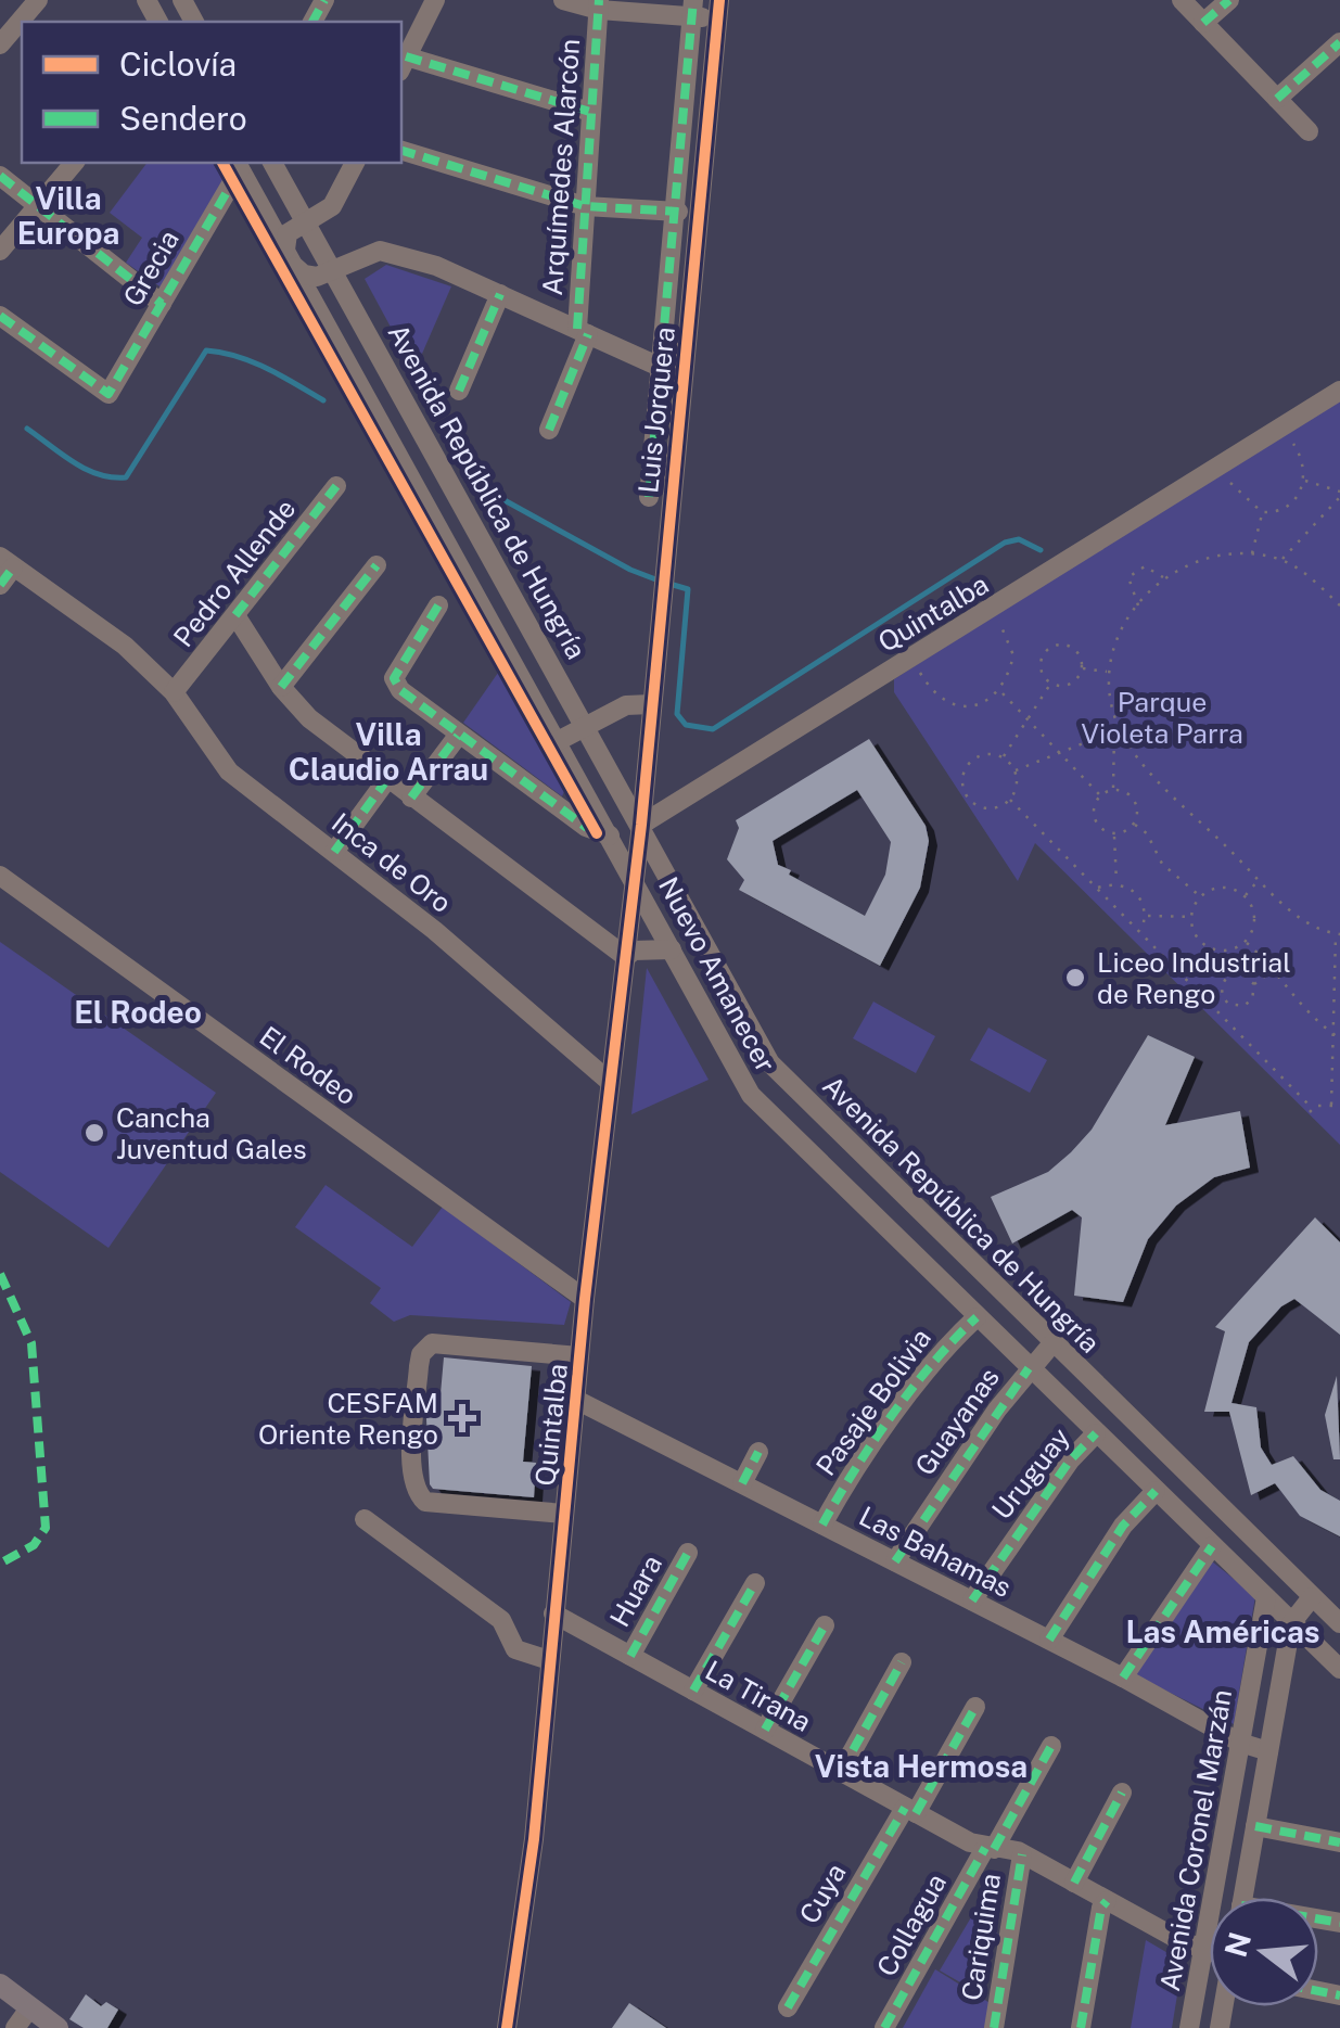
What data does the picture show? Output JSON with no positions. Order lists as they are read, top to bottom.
{
  "streets": {
    "street": [
      "Arquímedes Alarcón",
      "Grecia",
      "Luis Jorquera",
      "Avenida República de Hungría",
      "Pedro Allende",
      "Quintalba",
      "Inca de Oro",
      "Nuevo Amanecer",
      "El Rodeo",
      "Pasaje Bolivia",
      "Guayanas",
      "Uruguay",
      "Las Bahamas",
      "Huara",
      "La Tirana",
      "Avenida Coronel Marzán",
      "Cuya",
      "Collagua",
      "Cariquima"
    ]
  },
  "crossings": [
    ["Grecia", "Nuevo Amanecer"],
    ["Luis Jorquera", "Avenida República de Hungría"],
    ["Luis Jorquera", "Quintalba"],
    ["Avenida República de Hungría", "Quintalba"],
    ["Avenida República de Hungría", "Guayanas"],
    ["Avenida República de Hungría", "Avenida Coronel Marzán"],
    ["Pedro Allende", "Inca de Oro"],
    ["Quintalba", "Inca de Oro"],
    ["Quintalba", "Nuevo Amanecer"],
    ["Quintalba", "El Rodeo"],
    ["Quintalba", "Las Bahamas"],
    ["Quintalba", "La Tirana"],
    ["Nuevo Amanecer", "Pasaje Bolivia"],
    ["Nuevo Amanecer", "Guayanas"],
    ["Nuevo Amanecer", "Uruguay"],
    ["Nuevo Amanecer", "Avenida Coronel Marzán"],
    ["Pasaje Bolivia", "Las Bahamas"],
    ["Guayanas", "Las Bahamas"],
    ["Uruguay", "Las Bahamas"],
    ["Las Bahamas", "Avenida Coronel Marzán"],
    ["Huara", "La Tirana"],
    ["La Tirana", "Avenida Coronel Marzán"],
    ["La Tirana", "Cuya"],
    ["La Tirana", "Collagua"],
    ["La Tirana", "Cariquima"]
  ],
  "districts": [
    "Villa Europa",
    "Villa Claudio Arrau",
    "El Rodeo",
    "Las Américas",
    "Vista Hermosa"
  ],
  "parks": ["Parque Violeta Parra"],
  "places": {
    "other": ["Liceo Industrial de Rengo", "Cancha Juventud Gales"],
    "health": ["CESFAM Oriente Rengo"]
  },
  "legend": ["Ciclovía", "Sendero"],
  "north": "left"
}
